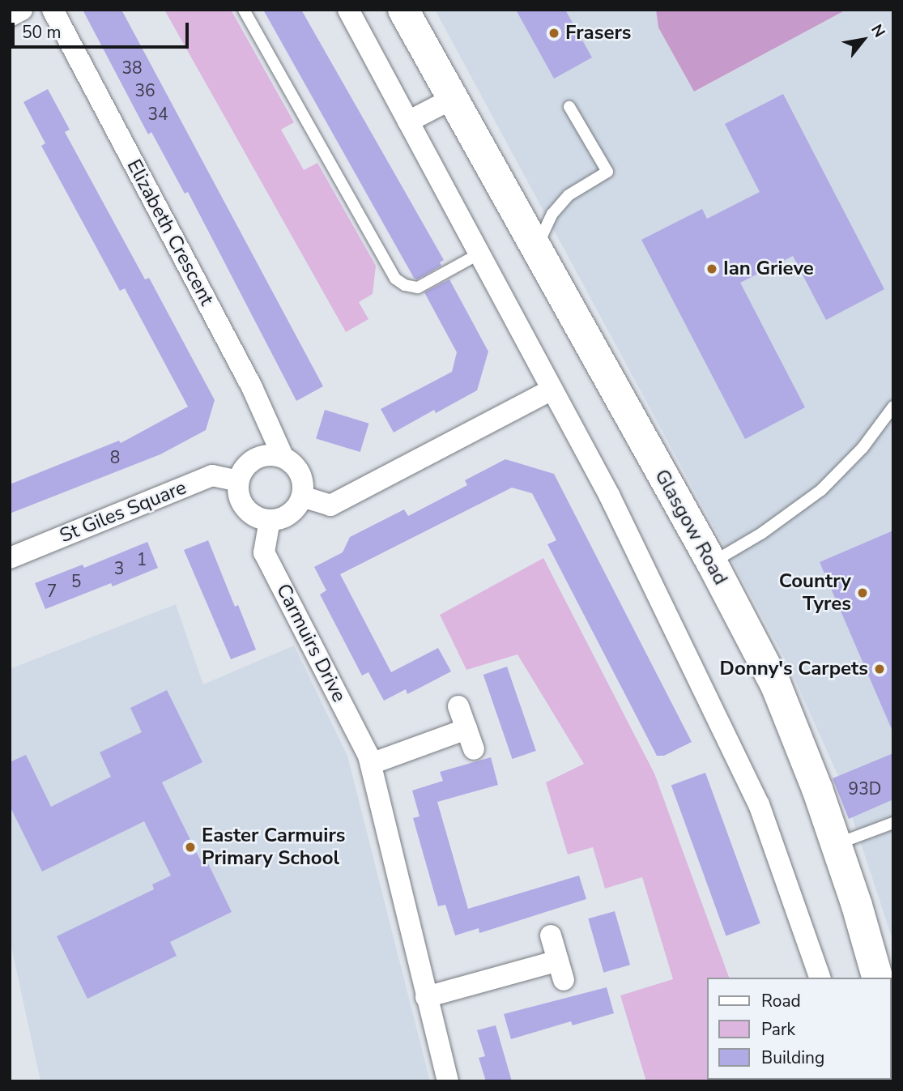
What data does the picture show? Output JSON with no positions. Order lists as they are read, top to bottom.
{
  "streets": {
    "main road": ["Glasgow Road"],
    "street": ["Elizabeth Crescent", "St Giles Square", "Carmuirs Drive"]
  },
  "crossings": [
    ["Elizabeth Crescent", "St Giles Square"],
    ["Elizabeth Crescent", "Carmuirs Drive"],
    ["St Giles Square", "Carmuirs Drive"]
  ],
  "places": [
    "Frasers",
    "Ian Grieve",
    "Country Tyres",
    "Donny's Carpets",
    "Easter Carmuirs Primary School"
  ],
  "house_numbers": [
    "38",
    "36",
    "34",
    "8",
    "1",
    "3",
    "5",
    "7",
    "93D"
  ],
  "legend": ["Road", "Park", "Building"],
  "scale_bar": "50 m",
  "north": "top right"
}
